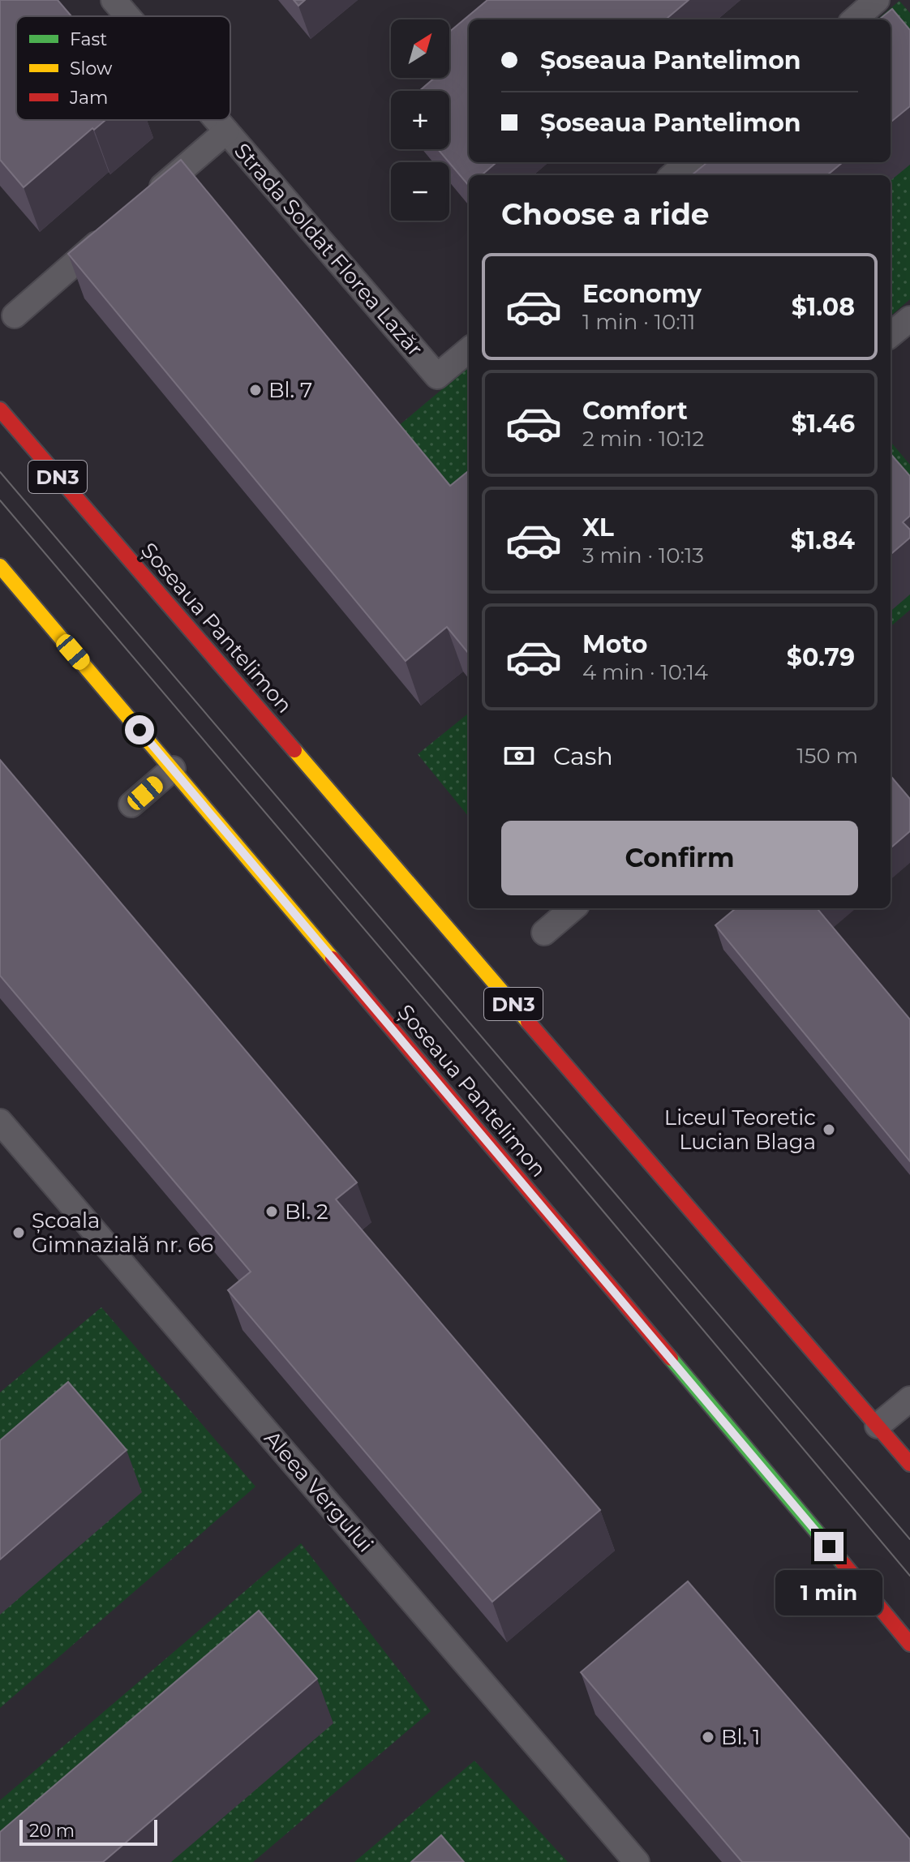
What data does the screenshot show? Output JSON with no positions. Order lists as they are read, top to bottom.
{
  "streets": {
    "main road": ["DN3", "Șoseaua Pantelimon"],
    "lane": ["Strada Soldat Florea Lazăr", "Aleea Vergului"]
  },
  "places": [
    "Bl. 7",
    "Liceul Teoretic Lucian Blaga",
    "Bl. 2",
    "Școala Gimnazială nr. 66",
    "Bl. 1"
  ],
  "legend": ["Fast", "Slow", "Jam"],
  "scale_bar": "20 m",
  "north": "top right",
  "page": {
    "map_buttons": ["+", "−"],
    "banner": ["Șoseaua Pantelimon", "Șoseaua Pantelimon"],
    "heading": "Choose a ride",
    "list": [
      {
        "name": "Economy",
        "note": "1 min · 10:11",
        "value": "$1.08"
      },
      {
        "name": "Comfort",
        "note": "2 min · 10:12",
        "value": "$1.46"
      },
      {
        "name": "XL",
        "note": "3 min · 10:13",
        "value": "$1.84"
      },
      {
        "name": "Moto",
        "note": "4 min · 10:14",
        "value": "$0.79"
      }
    ],
    "pay": ["Cash", "150 m"],
    "buttons": "Confirm",
    "bubble": "1 min",
    "scale": "20 m"
  }
}
